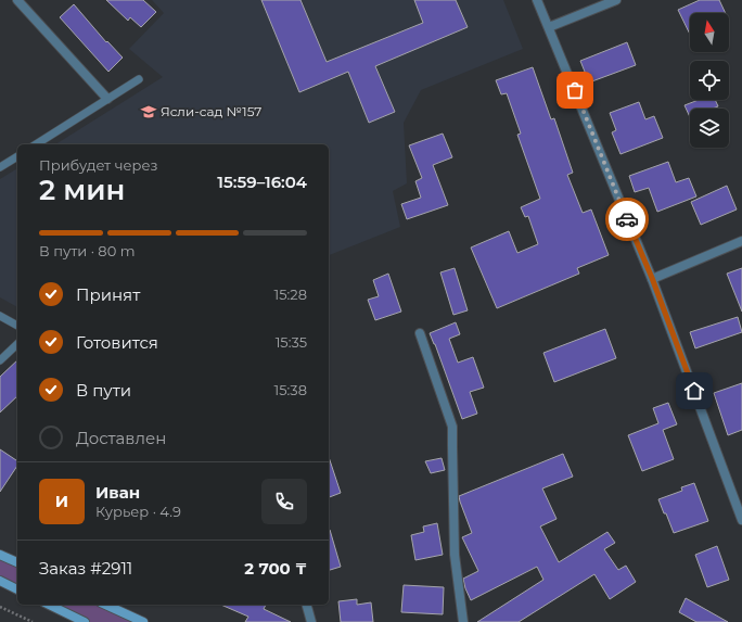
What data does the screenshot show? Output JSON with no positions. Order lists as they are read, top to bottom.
{
  "places": {
    "school or university": ["Ясли-сад №157"]
  },
  "north": "top",
  "page": {
    "heading": ["2 мин", "Прибудет через", "15:59–16:04"],
    "panel": [
      "Иван",
      "Курьер · 4.9",
      "Заказ #2911",
      "2 700 ₸"
    ],
    "bar": "В пути · 80 m",
    "list": [
      ["Принят", "15:28"],
      ["Готовится", "15:35"],
      ["В пути", "15:38"],
      "Доставлен"
    ],
    "round": "И"
  }
}
